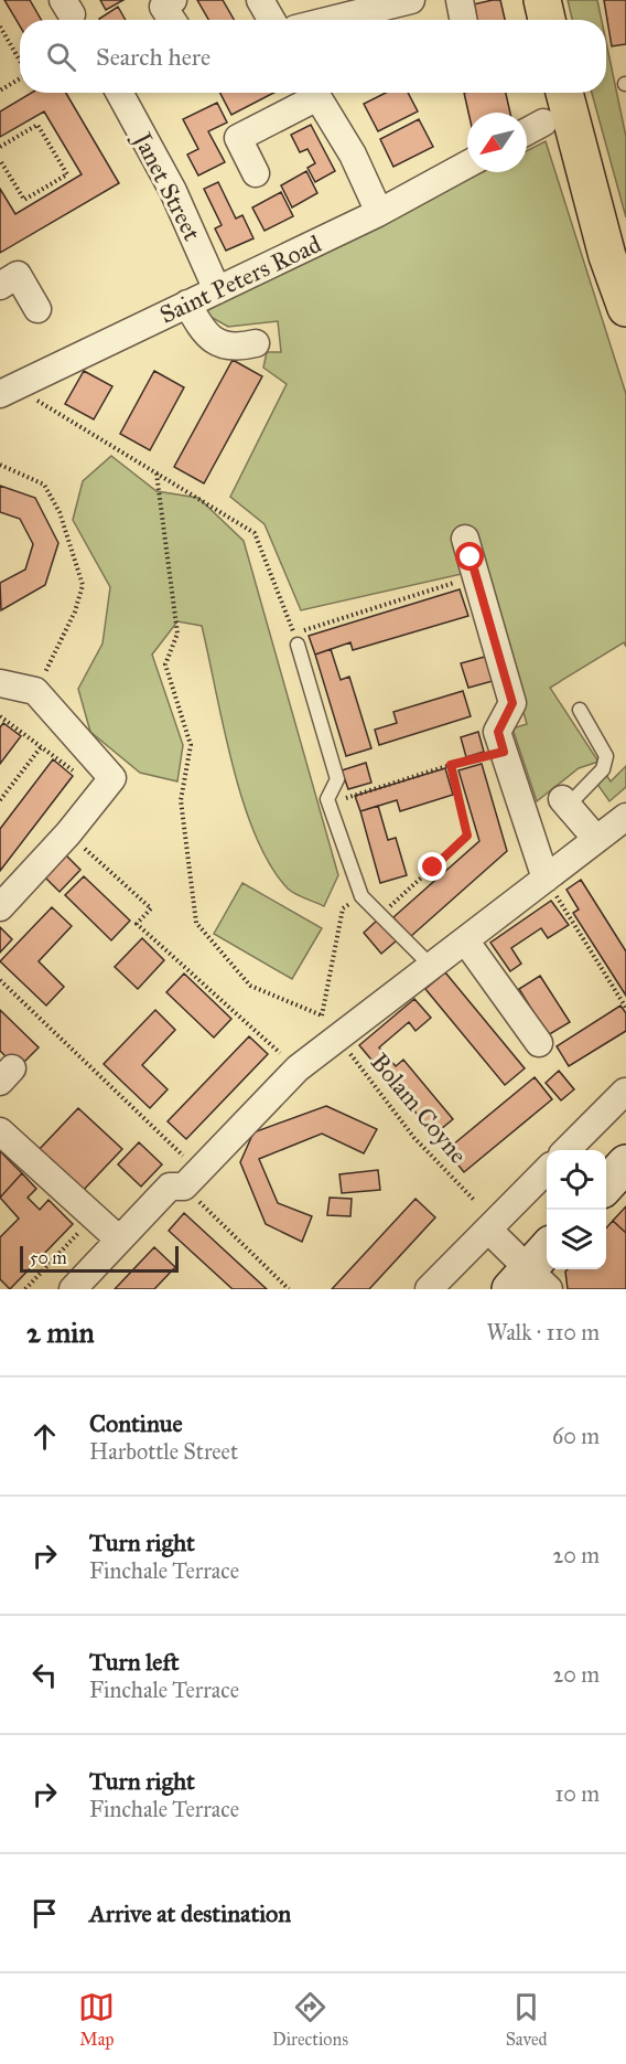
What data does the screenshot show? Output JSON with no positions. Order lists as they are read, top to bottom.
{
  "streets": {
    "street": ["Janet Street", "Saint Peters Road"],
    "path": ["Bolam Coyne"]
  },
  "crossings": [
    ["Janet Street", "Saint Peters Road"]
  ],
  "scale_bar": "50 m",
  "north": "bottom left",
  "page": {
    "search": "Search here",
    "scale": "50 m",
    "heading": ["2 min", "Walk · 110 m"],
    "list": [
      ["Continue", "Harbottle Street", "60 m"],
      ["Turn right", "Finchale Terrace", "20 m"],
      ["Turn left", "Finchale Terrace", "20 m"],
      ["Turn right", "Finchale Terrace", "10 m"],
      "Arrive at destination"
    ],
    "nav": ["Map", "Directions", "Saved"]
  }
}
